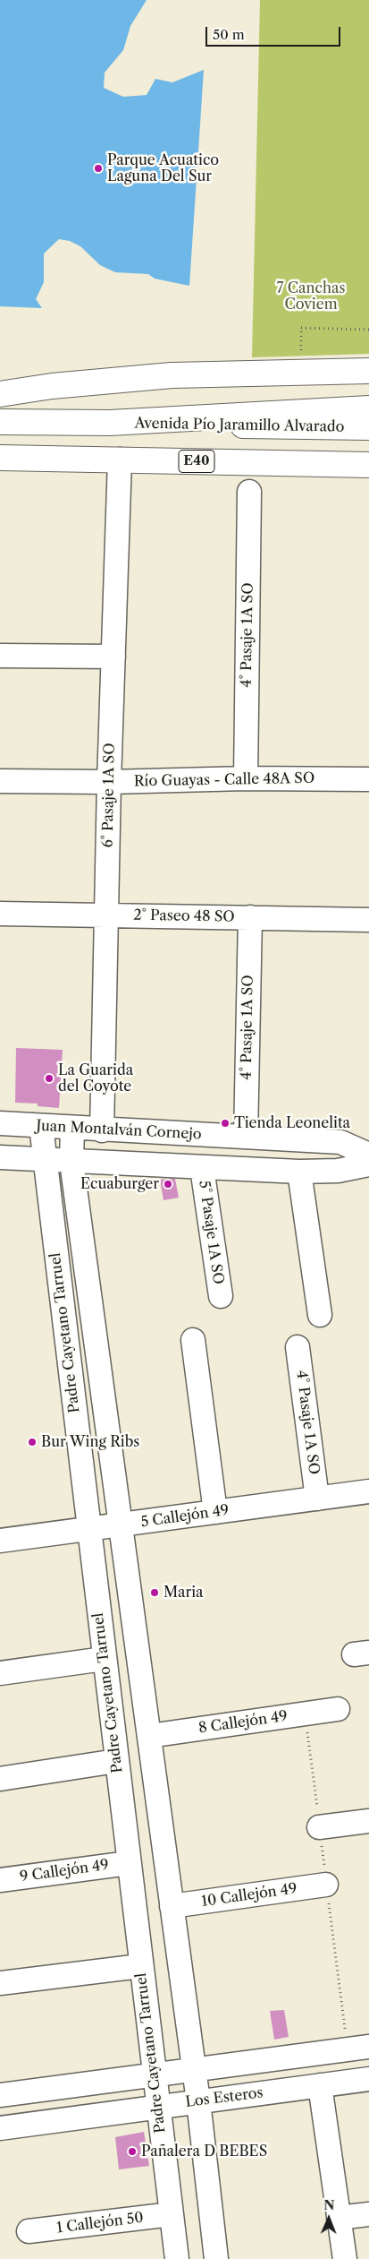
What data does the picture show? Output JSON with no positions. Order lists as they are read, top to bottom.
{
  "streets": {
    "main road": ["Avenida Pío Jaramillo Alvarado", "E40"],
    "street": [
      "4° Pasaje 1A SO",
      "Río Guayas - Calle 48A SO",
      "6° Pasaje 1A SO",
      "2° Paseo 48 SO",
      "Juan Montalván Cornejo",
      "5° Pasaje 1A SO",
      "Padre Cayetano Tarruel",
      "5 Callejón 49",
      "8 Callejón 49",
      "9 Callejón 49",
      "10 Callejón 49",
      "Los Esteros",
      "1 Callejón 50"
    ]
  },
  "crossings": [
    ["E40", "6° Pasaje 1A SO"],
    ["4° Pasaje 1A SO", "Río Guayas - Calle 48A SO"],
    ["4° Pasaje 1A SO", "2° Paseo 48 SO"],
    ["4° Pasaje 1A SO", "Juan Montalván Cornejo"],
    ["4° Pasaje 1A SO", "5 Callejón 49"],
    ["Río Guayas - Calle 48A SO", "6° Pasaje 1A SO"],
    ["6° Pasaje 1A SO", "2° Paseo 48 SO"],
    ["6° Pasaje 1A SO", "Juan Montalván Cornejo"],
    ["Juan Montalván Cornejo", "Padre Cayetano Tarruel"],
    ["Padre Cayetano Tarruel", "5 Callejón 49"],
    ["Padre Cayetano Tarruel", "8 Callejón 49"],
    ["Padre Cayetano Tarruel", "9 Callejón 49"],
    ["Padre Cayetano Tarruel", "10 Callejón 49"],
    ["Padre Cayetano Tarruel", "Los Esteros"],
    ["Padre Cayetano Tarruel", "1 Callejón 50"]
  ],
  "parks": ["7 Canchas Coviem"],
  "places": [
    "Parque Acuatico Laguna Del Sur",
    "La Guarida del Coyote",
    "Tienda Leonelita",
    "Ecuaburger",
    "Bur Wing Ribs",
    "Maria",
    "Pañalera D BEBES"
  ],
  "scale_bar": "50 m",
  "north": "top"
}
